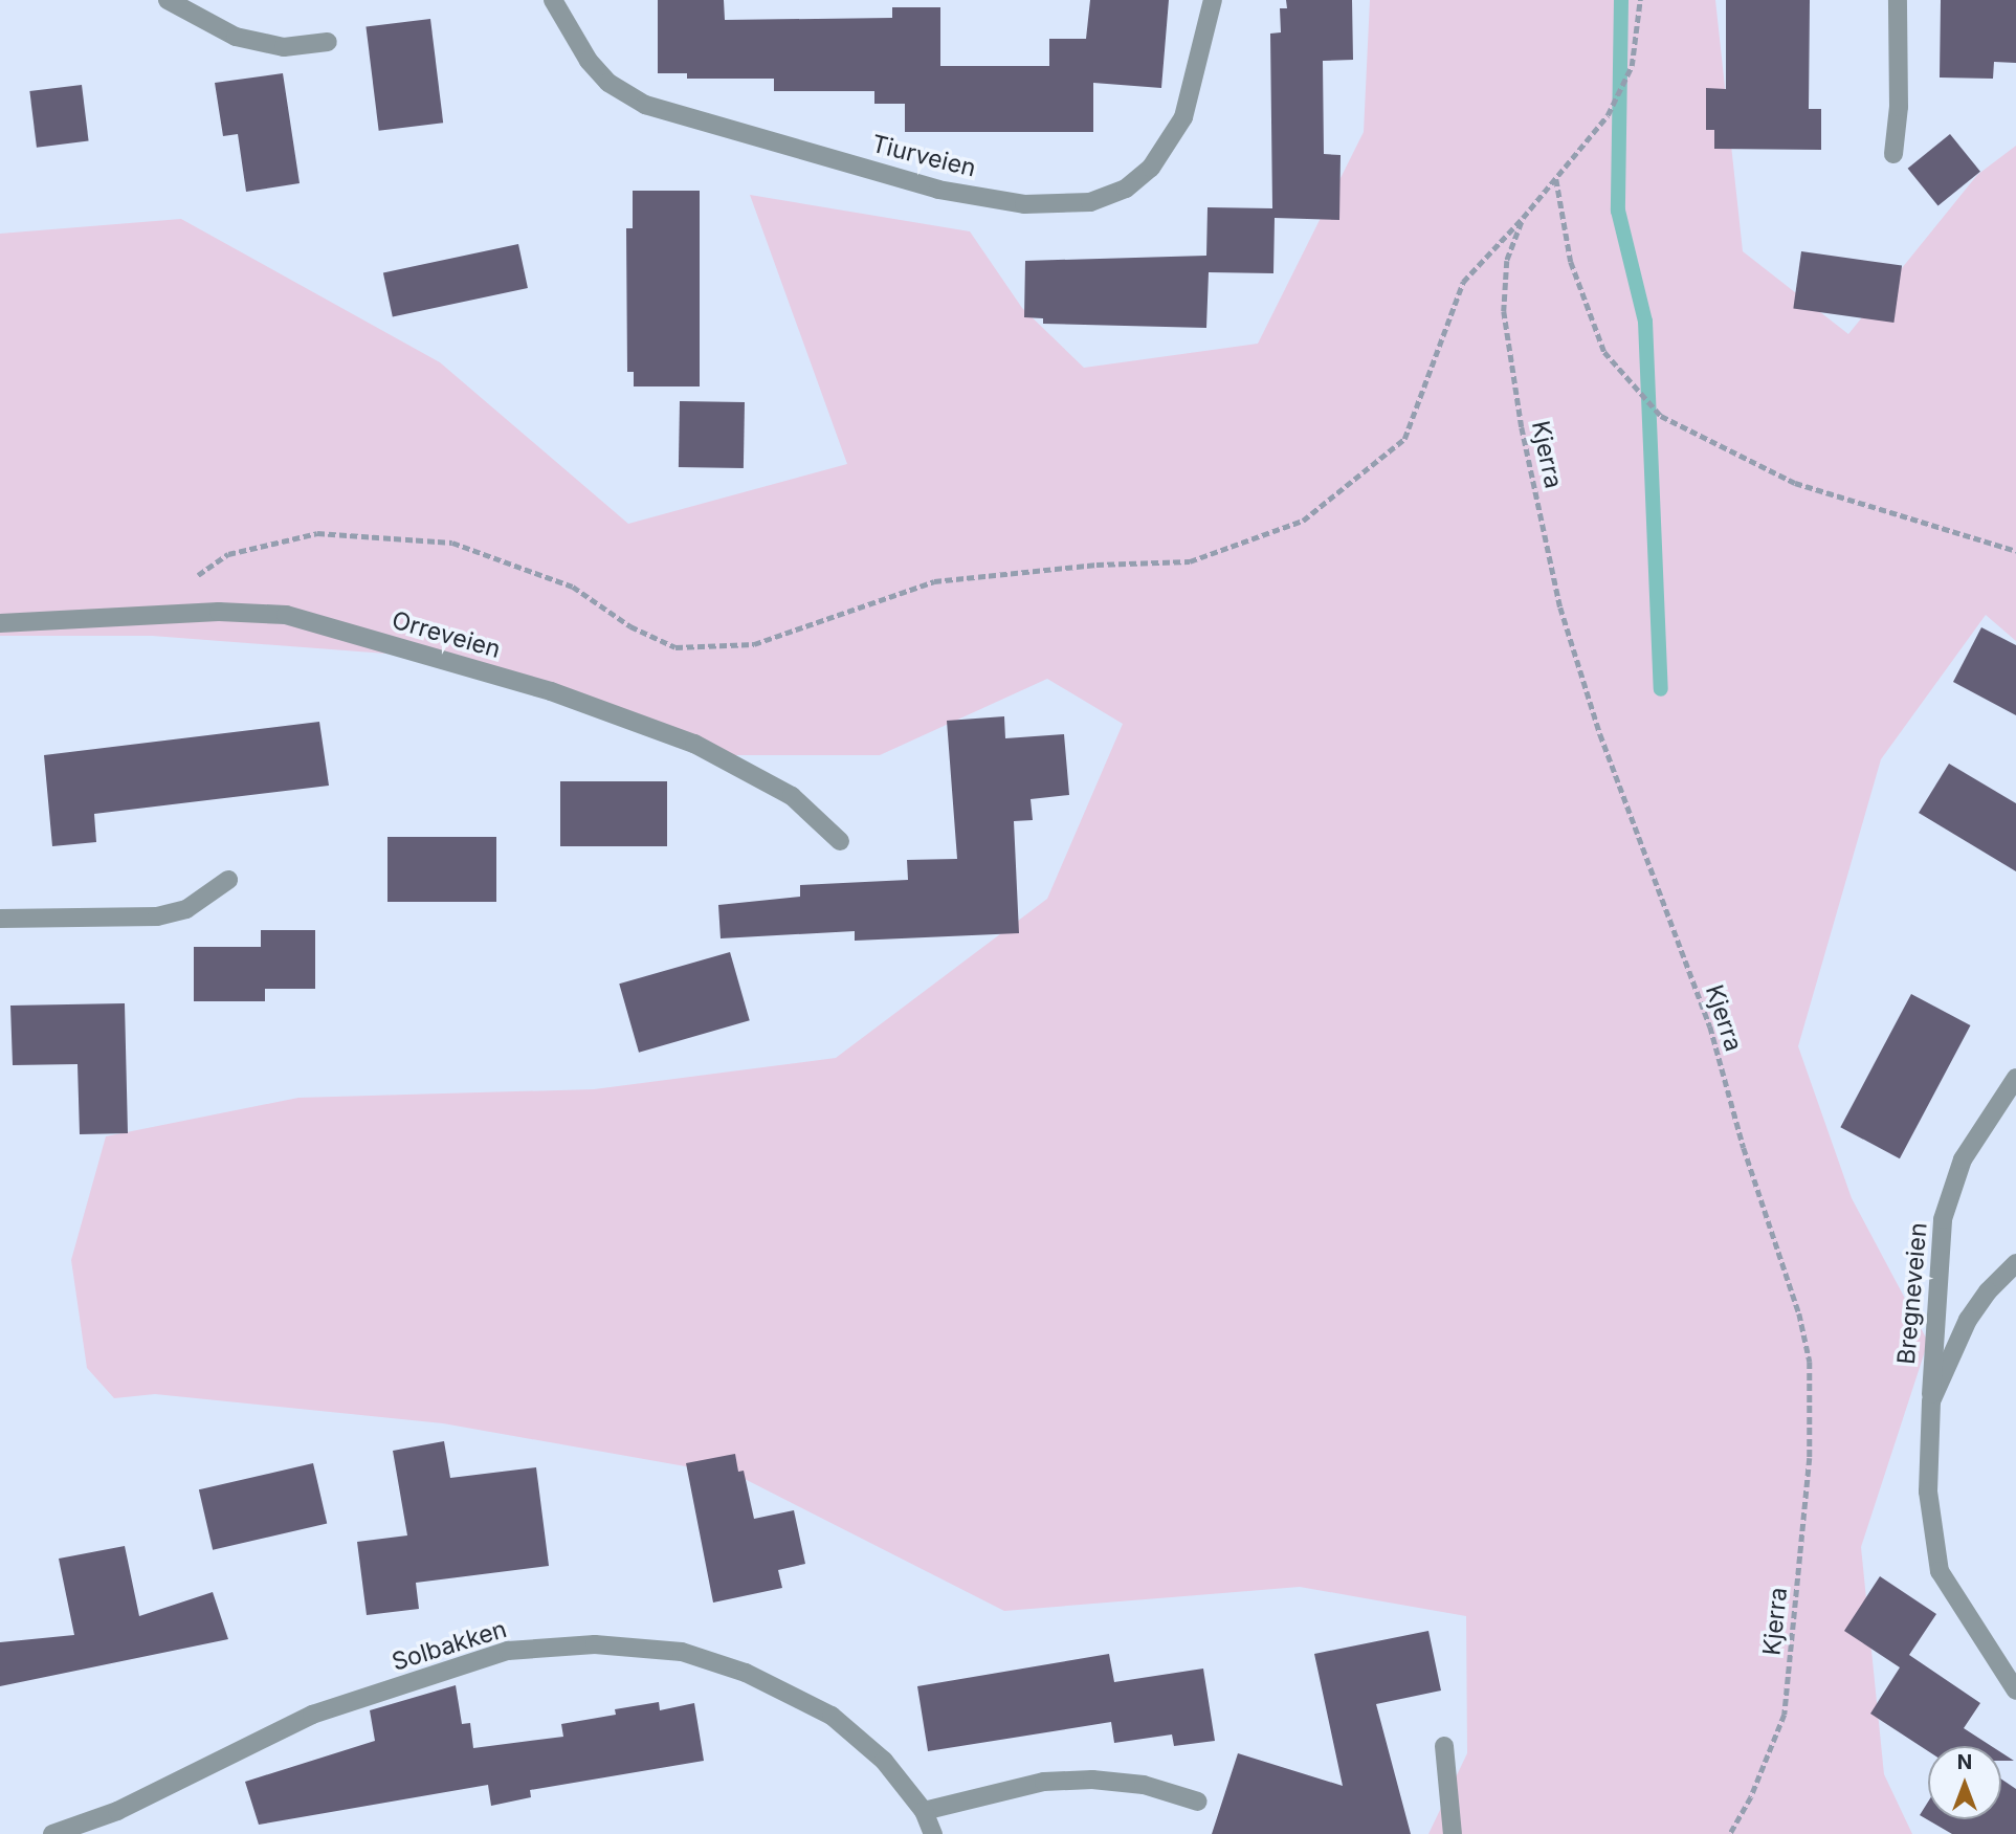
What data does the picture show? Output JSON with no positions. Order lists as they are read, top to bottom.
{
  "streets": {
    "street": [
      "Tiurveien",
      "Orreveien",
      "Bregneveien",
      "Solbakken"
    ],
    "path": ["Kjerra"]
  },
  "north": "top"
}
